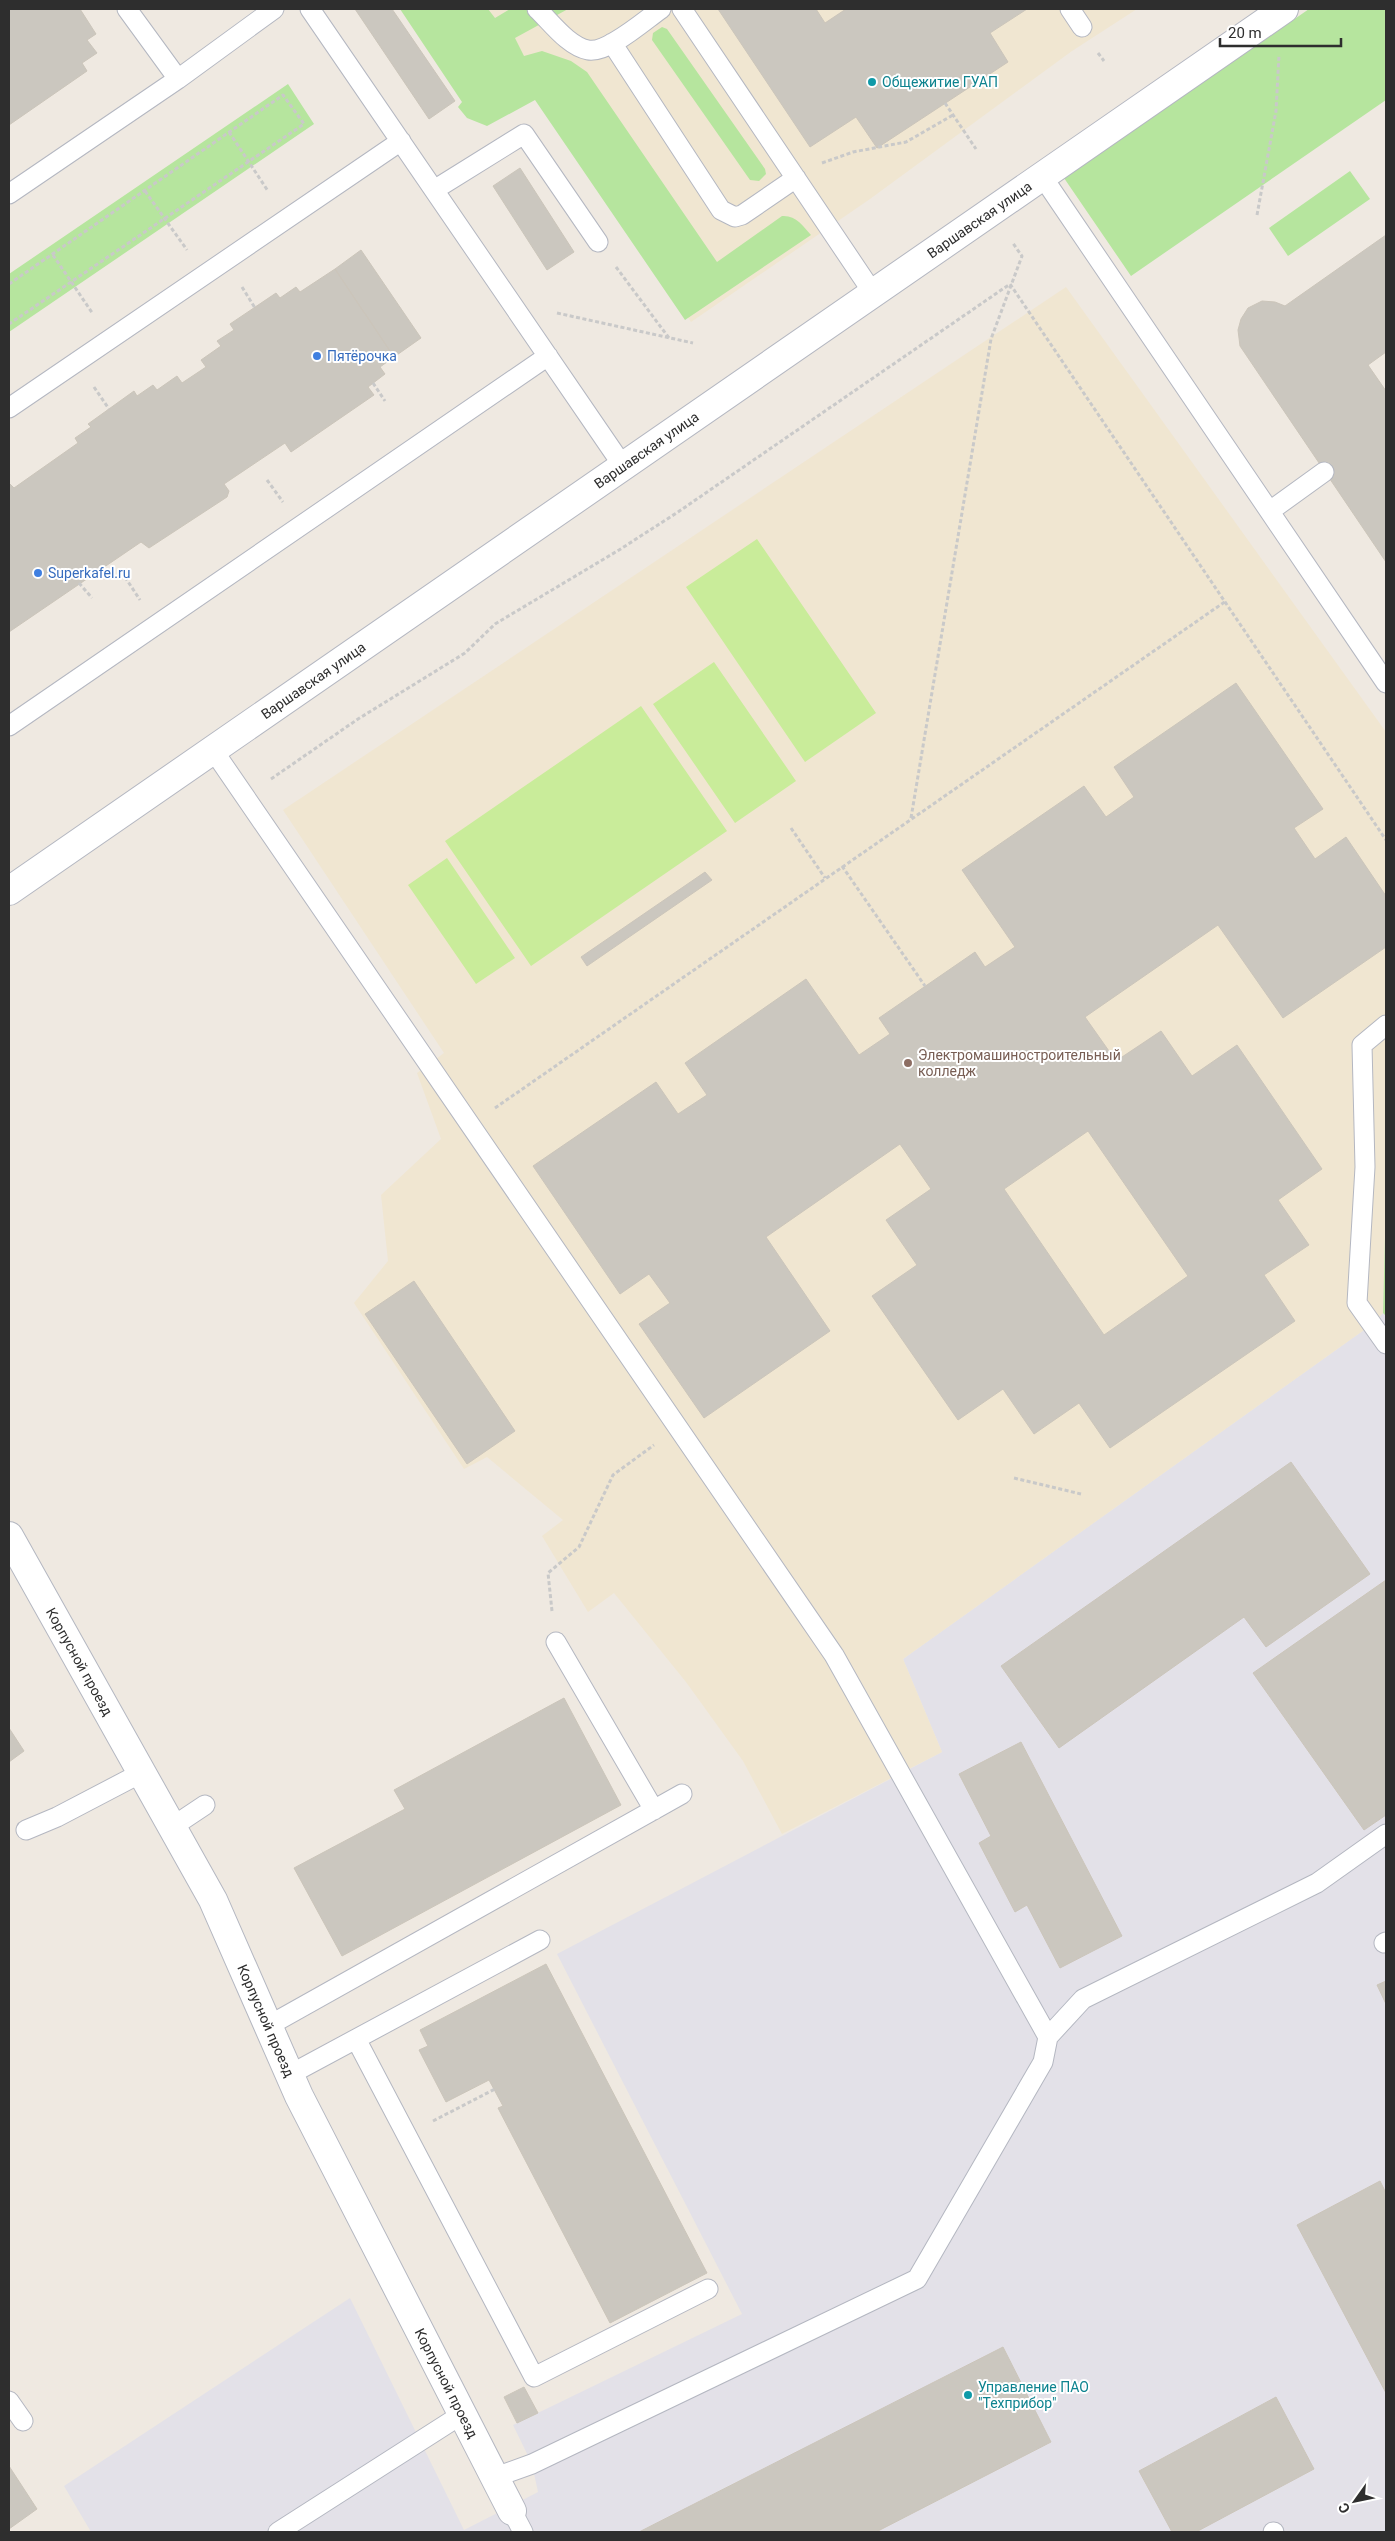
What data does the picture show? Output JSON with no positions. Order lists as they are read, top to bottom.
{
  "streets": {
    "street": ["Варшавская улица", "Корпусной проезд"]
  },
  "places": [
    "Общежитие ГУАП",
    "Пятёрочка",
    "Superkafel.ru",
    "Электромашиностроительный колледж",
    "Управление ПАО \"Техприбор\""
  ],
  "scale_bar": "20 m",
  "north": "bottom left"
}
